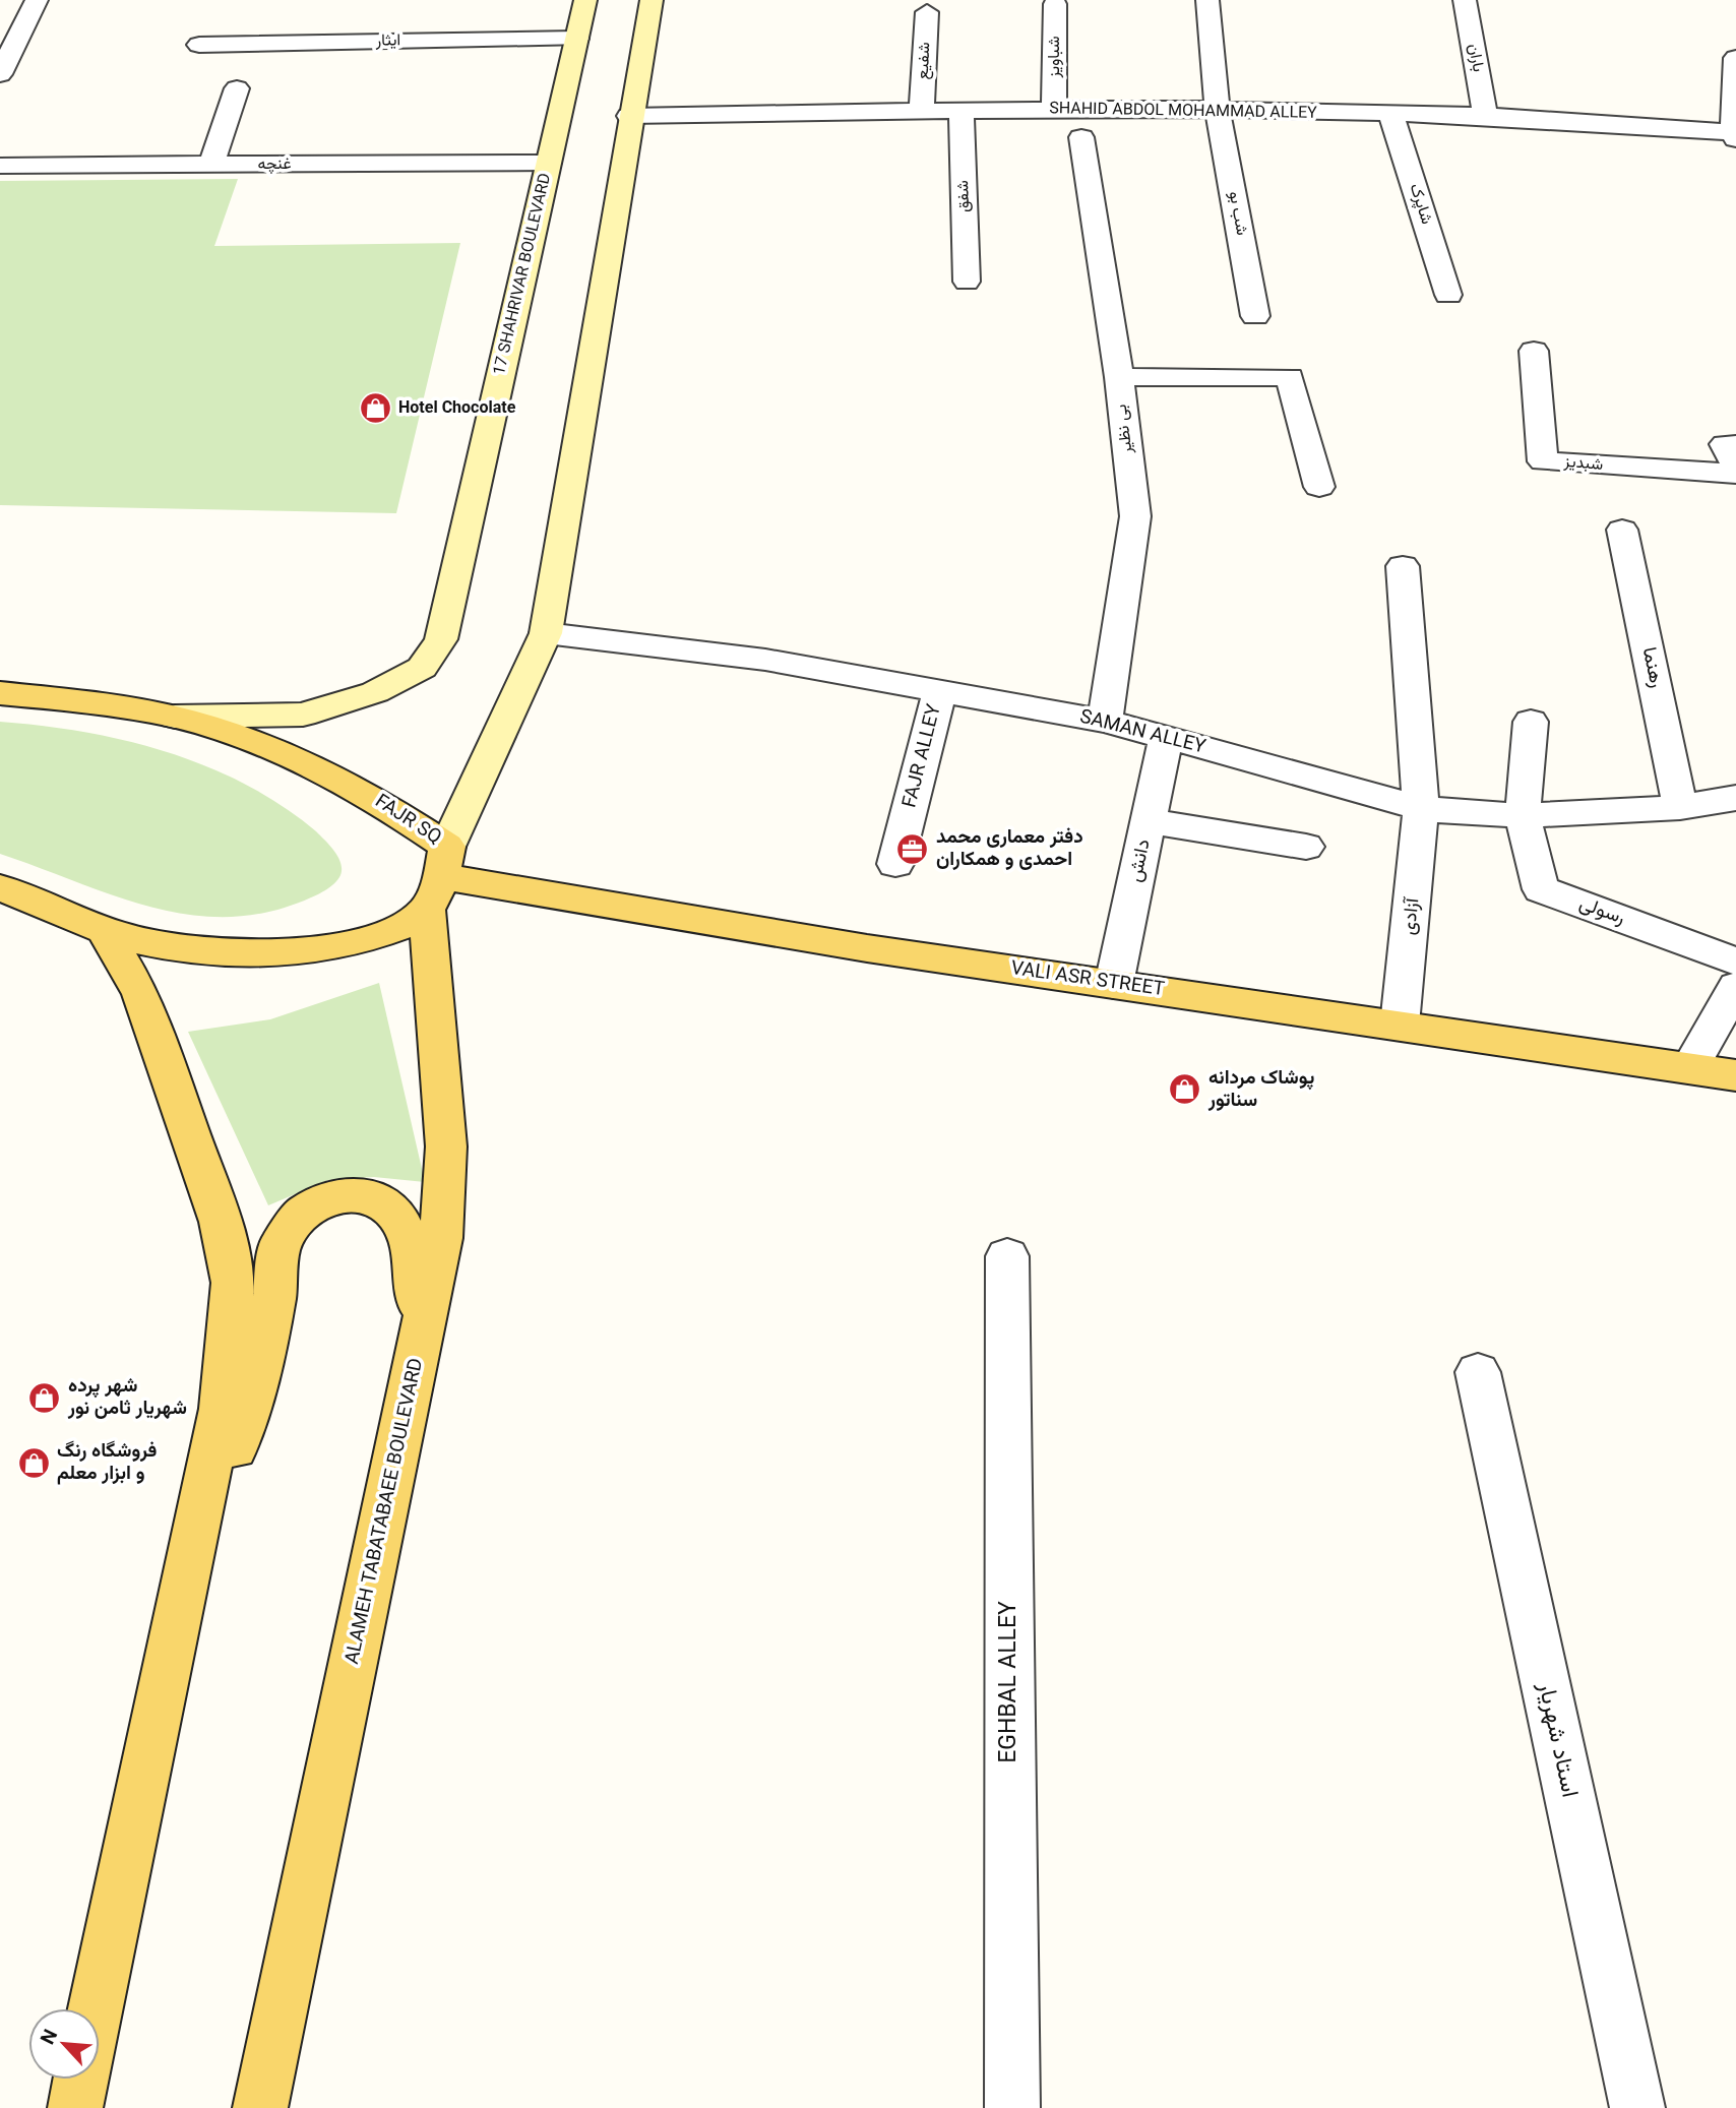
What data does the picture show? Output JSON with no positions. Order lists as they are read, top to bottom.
{
  "streets": {
    "main road": [
      "17 SHAHRIVAR BOULEVARD",
      "FAJR SQ",
      "VALI ASR STREET",
      "ALAMEH TABATABAEE BOULEVARD"
    ],
    "street": [
      "ایثار",
      "شباویز",
      "باران",
      "شفیع",
      "SHAHID ABDOL MOHAMMAD ALLEY",
      "غنچه",
      "شفق",
      "شاپرک",
      "شب بو",
      "بی نظیر",
      "شبدیز",
      "رهنما",
      "SAMAN ALLEY",
      "FAJR ALLEY",
      "دانش",
      "رسولی",
      "آزادی",
      "EGHBAL ALLEY",
      "استاد شهریار"
    ]
  },
  "crossings": [
    ["ایثار", "17 SHAHRIVAR BOULEVARD"],
    ["شباویز", "SHAHID ABDOL MOHAMMAD ALLEY"],
    ["باران", "SHAHID ABDOL MOHAMMAD ALLEY"],
    ["شفیع", "SHAHID ABDOL MOHAMMAD ALLEY"],
    ["SHAHID ABDOL MOHAMMAD ALLEY", "شفق"],
    ["SHAHID ABDOL MOHAMMAD ALLEY", "شاپرک"],
    ["SHAHID ABDOL MOHAMMAD ALLEY", "شب بو"],
    ["غنچه", "17 SHAHRIVAR BOULEVARD"],
    ["17 SHAHRIVAR BOULEVARD", "FAJR SQ"],
    ["بی نظیر", "SAMAN ALLEY"],
    ["رهنما", "SAMAN ALLEY"],
    ["SAMAN ALLEY", "FAJR ALLEY"],
    ["SAMAN ALLEY", "دانش"],
    ["SAMAN ALLEY", "رسولی"],
    ["SAMAN ALLEY", "آزادی"],
    ["FAJR SQ", "VALI ASR STREET"],
    ["FAJR SQ", "ALAMEH TABATABAEE BOULEVARD"],
    ["دانش", "VALI ASR STREET"],
    ["آزادی", "VALI ASR STREET"],
    ["VALI ASR STREET", "ALAMEH TABATABAEE BOULEVARD"]
  ],
  "places": {
    "shop": [
      "Hotel Chocolate",
      "پوشاک مردانه سناتور",
      "شهر پرده شهریار ثامن نور",
      "فروشگاه رنگ و ابزار معلم"
    ],
    "office": ["دفتر معماری محمد احمدی و همکاران"]
  },
  "north": "top left"
}
